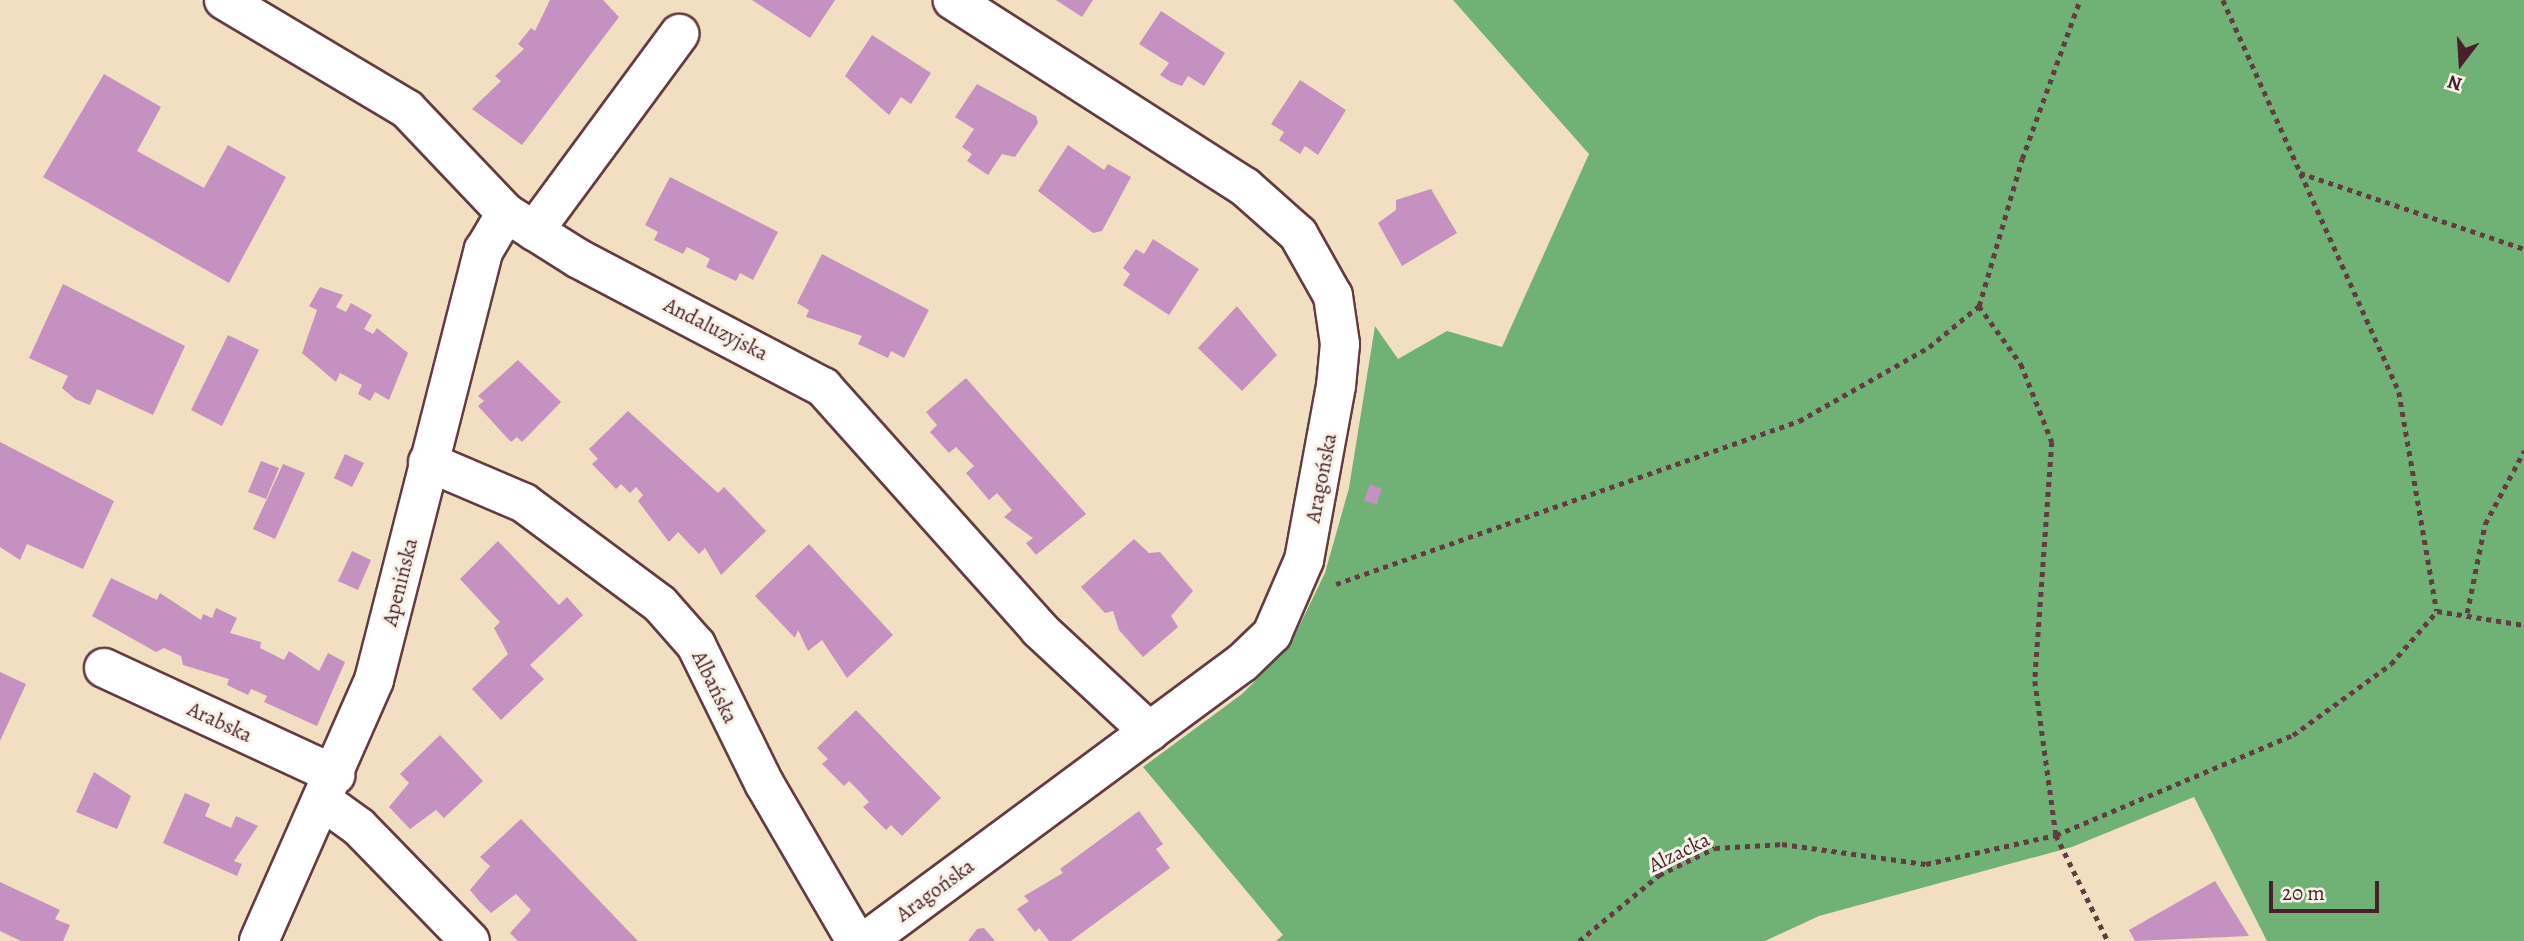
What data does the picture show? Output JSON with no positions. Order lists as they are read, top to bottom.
{
  "streets": {
    "street": [
      "Andaluzyjska",
      "Aragońska",
      "Apenińska",
      "Albańska",
      "Arabska"
    ],
    "path": ["Alzacka"]
  },
  "crossings": [
    ["Andaluzyjska", "Aragońska"],
    ["Andaluzyjska", "Apenińska"],
    ["Apenińska", "Albańska"],
    ["Apenińska", "Arabska"]
  ],
  "scale_bar": "20 m",
  "north": "bottom"
}
